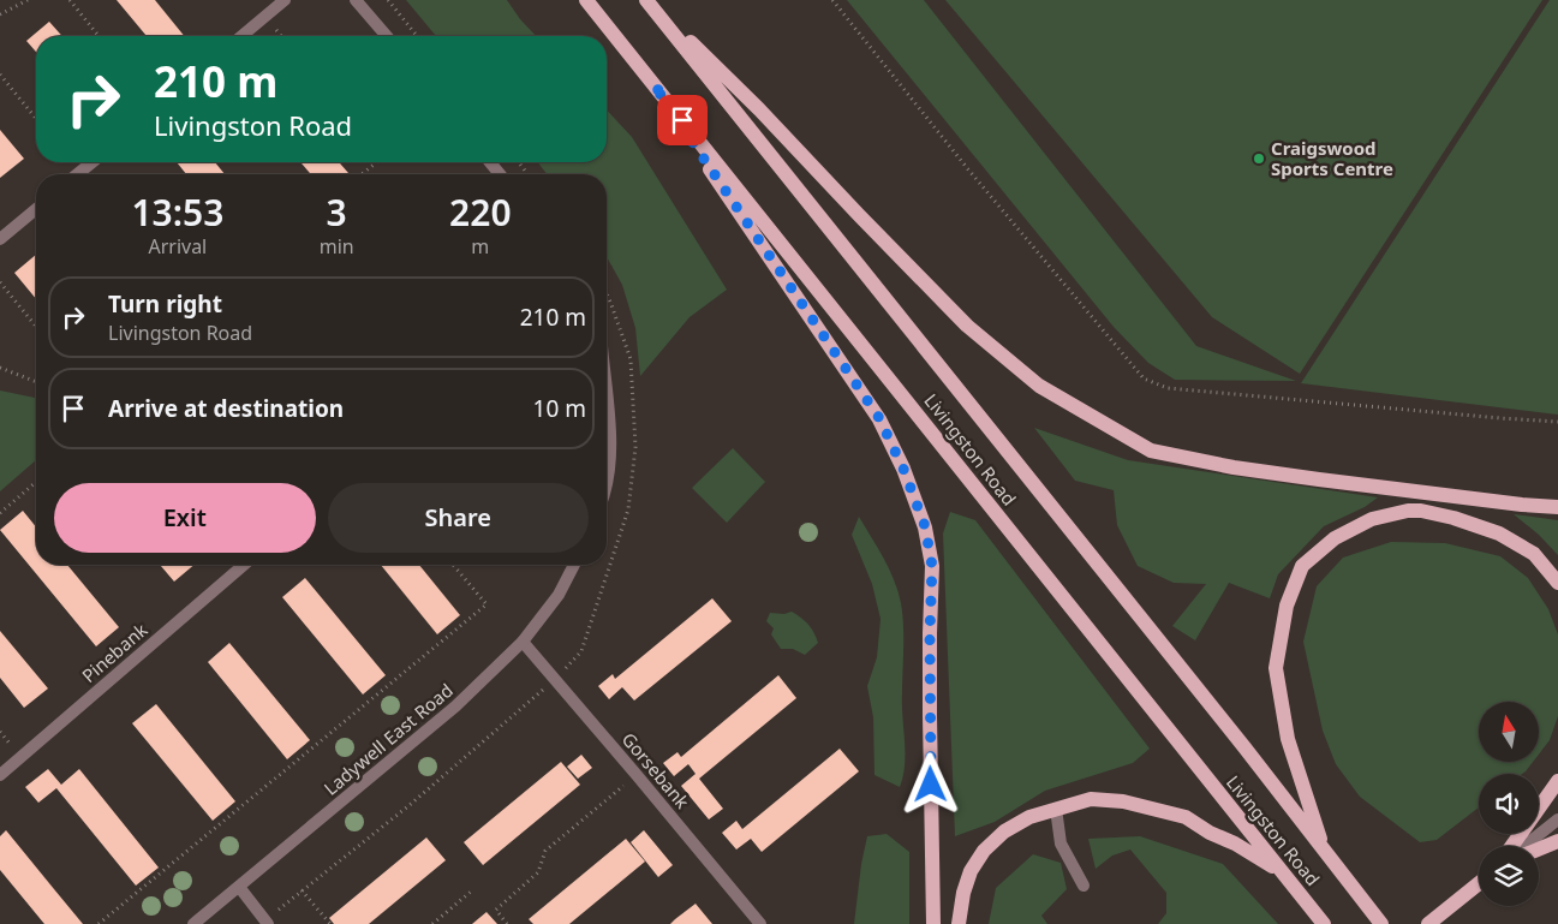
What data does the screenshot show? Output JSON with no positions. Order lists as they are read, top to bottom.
{
  "streets": {
    "main road": ["Livingston Road"],
    "street": ["Pinebank", "Ladywell East Road", "Gorsebank"]
  },
  "crossings": [
    ["Ladywell East Road", "Gorsebank"]
  ],
  "places": ["Craigswood Sports Centre"],
  "north": "top",
  "page": {
    "turn": ["210 m", "Livingston Road"],
    "eta": [
      "13:53",
      "Arrival",
      "3",
      "min",
      "220",
      "m"
    ],
    "list": [
      {
        "name": "Turn right",
        "note": "Livingston Road",
        "value": "210 m"
      },
      {
        "name": "Arrive at destination",
        "value": "10 m"
      }
    ],
    "buttons": ["Exit", "Share"]
  }
}
